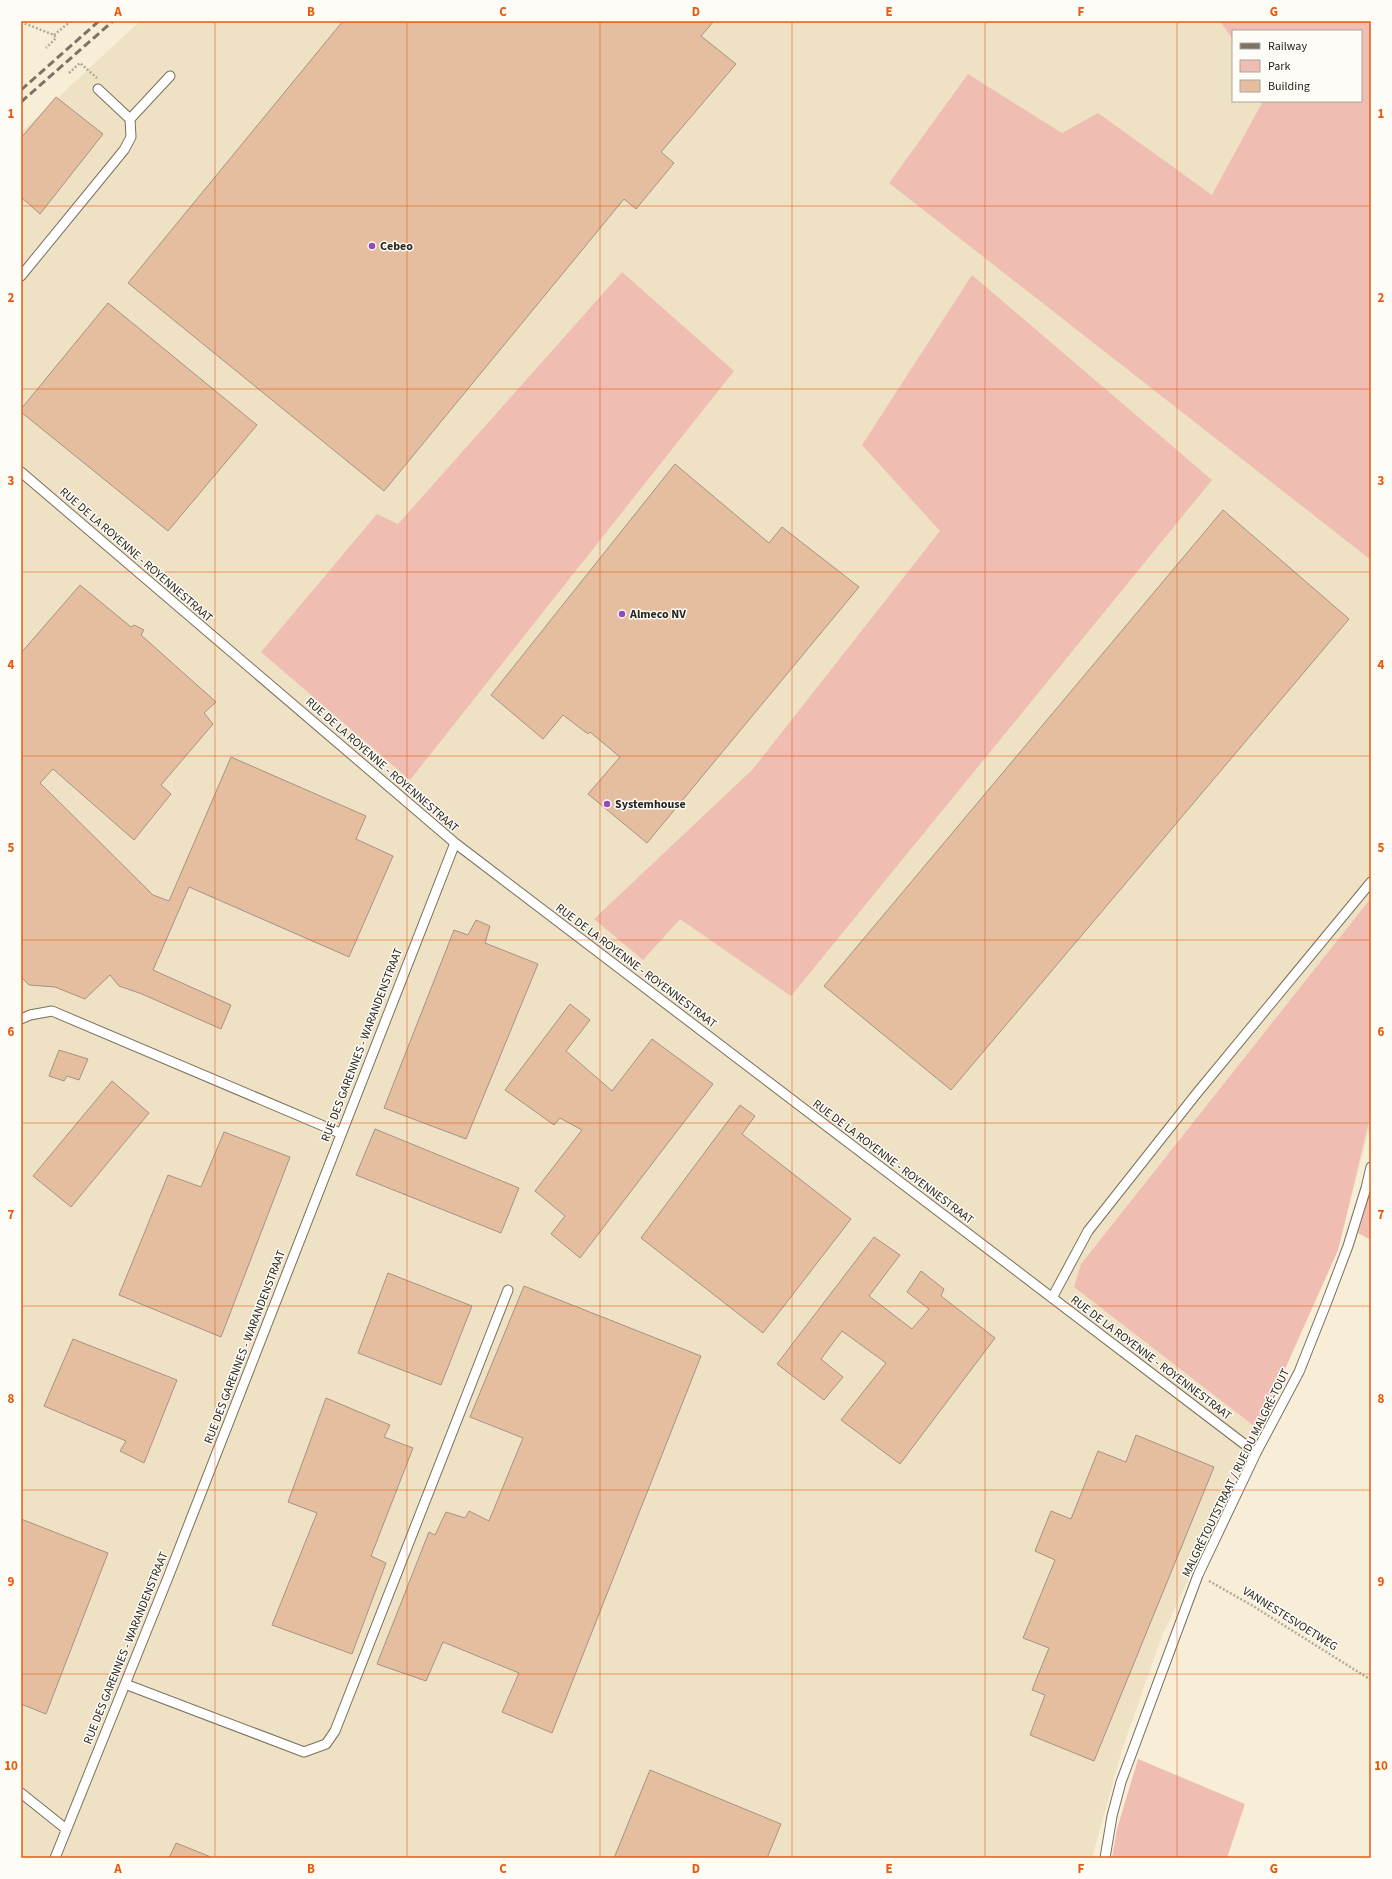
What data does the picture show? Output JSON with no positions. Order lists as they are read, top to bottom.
{
  "streets": {
    "lane": ["RUE DE LA ROYENNE - ROYENNESTRAAT", "RUE DES GARENNES - WARANDENSTRAAT", "MALGRÉTOUTSTRAAT / RUE DU MALGRÉ-TOUT"],
    "path": ["VANNESTESVOETWEG"]
  },
  "crossings": [
    ["RUE DE LA ROYENNE - ROYENNESTRAAT", "RUE DES GARENNES - WARANDENSTRAAT"],
    ["RUE DE LA ROYENNE - ROYENNESTRAAT", "MALGRÉTOUTSTRAAT / RUE DU MALGRÉ-TOUT"],
    ["MALGRÉTOUTSTRAAT / RUE DU MALGRÉ-TOUT", "VANNESTESVOETWEG"]
  ],
  "places": ["Cebeo", "Almeco NV", "Systemhouse"],
  "legend": ["Railway", "Park", "Building"],
  "grid": {
    "columns": [
      "A",
      "B",
      "C",
      "D",
      "E",
      "F",
      "G"
    ],
    "rows": [
      "1",
      "2",
      "3",
      "4",
      "5",
      "6",
      "7",
      "8",
      "9",
      "10"
    ]
  }
}
